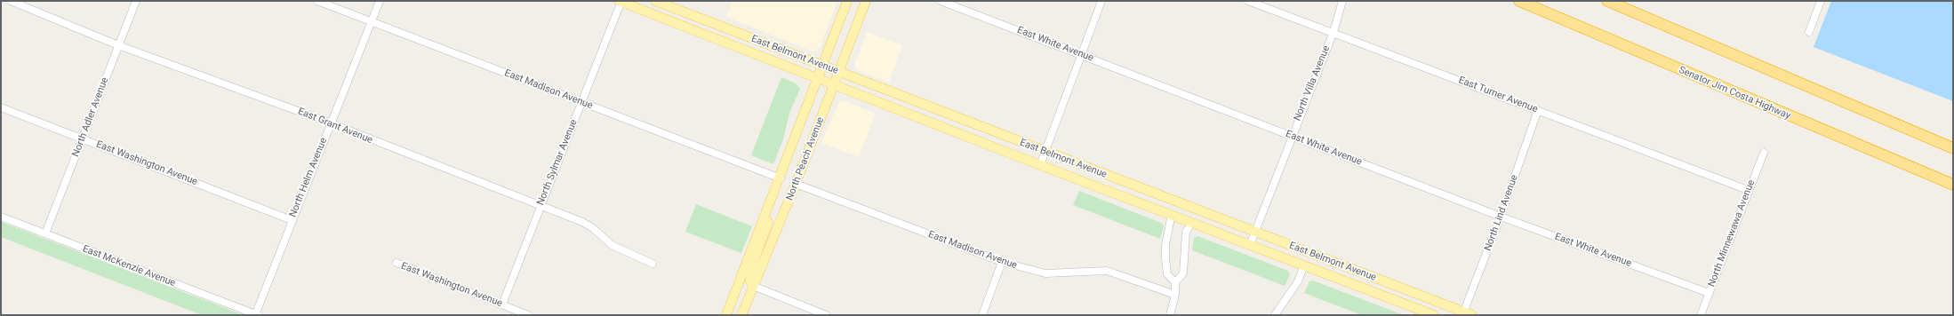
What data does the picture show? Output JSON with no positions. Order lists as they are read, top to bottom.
{
  "streets": {
    "highway": ["Senator Jim Costa Highway"],
    "main road": ["East Belmont Avenue", "North Peach Avenue"],
    "street": [
      "East White Avenue",
      "North Villa Avenue",
      "East Madison Avenue",
      "East Turner Avenue",
      "North Adler Avenue",
      "East Grant Avenue",
      "North Sylmar Avenue",
      "East Washington Avenue",
      "North Helm Avenue",
      "North Lind Avenue",
      "North Minnewawa Avenue",
      "East McKenzie Avenue"
    ]
  },
  "crossings": [
    ["East White Avenue", "North Villa Avenue"],
    ["East White Avenue", "North Lind Avenue"],
    ["East White Avenue", "North Minnewawa Avenue"],
    ["East Belmont Avenue", "North Villa Avenue"],
    ["East Belmont Avenue", "North Peach Avenue"],
    ["East Belmont Avenue", "North Sylmar Avenue"],
    ["East Belmont Avenue", "North Lind Avenue"],
    ["North Villa Avenue", "East Turner Avenue"],
    ["East Madison Avenue", "North Peach Avenue"],
    ["East Madison Avenue", "North Sylmar Avenue"],
    ["East Madison Avenue", "North Helm Avenue"],
    ["East Turner Avenue", "North Lind Avenue"],
    ["East Turner Avenue", "North Minnewawa Avenue"],
    ["North Adler Avenue", "East Grant Avenue"],
    ["North Adler Avenue", "East Washington Avenue"],
    ["North Adler Avenue", "East McKenzie Avenue"],
    ["East Grant Avenue", "North Sylmar Avenue"],
    ["East Grant Avenue", "North Helm Avenue"],
    ["North Sylmar Avenue", "East Washington Avenue"],
    ["East Washington Avenue", "North Helm Avenue"],
    ["North Helm Avenue", "East McKenzie Avenue"]
  ]
}
